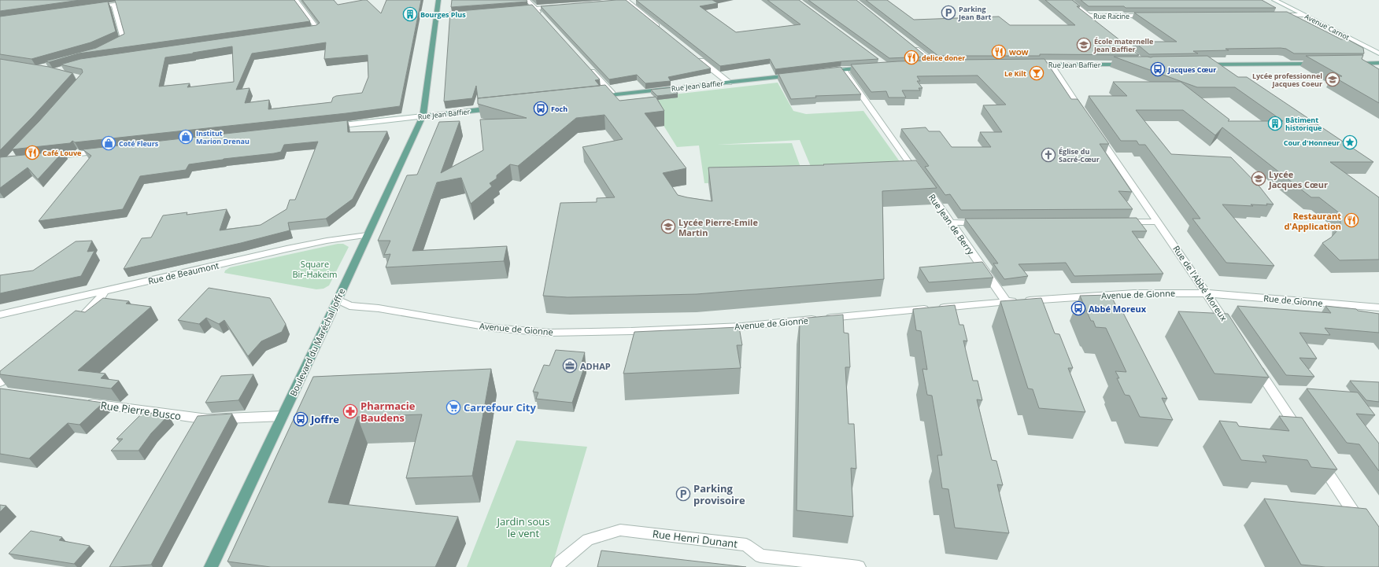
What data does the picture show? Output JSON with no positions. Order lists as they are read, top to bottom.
{
  "streets": {
    "main road": ["Rue Jean Baffier", "Boulevard du Maréchal Joffre"],
    "street": [
      "Rue Racine",
      "Avenue Carnot",
      "Rue Jean de Berry",
      "Rue de Beaumont",
      "Rue de l'Abbé Moreux",
      "Avenue de Gionne",
      "Rue de Gionne",
      "Rue Pierre Busco",
      "Rue Henri Dunant"
    ]
  },
  "crossings": [
    ["Rue Jean Baffier", "Boulevard du Maréchal Joffre"],
    ["Rue Jean de Berry", "Avenue de Gionne"],
    ["Rue de Beaumont", "Boulevard du Maréchal Joffre"],
    ["Rue de l'Abbé Moreux", "Avenue de Gionne"],
    ["Rue de l'Abbé Moreux", "Rue de Gionne"],
    ["Avenue de Gionne", "Rue de Gionne"],
    ["Avenue de Gionne", "Boulevard du Maréchal Joffre"],
    ["Boulevard du Maréchal Joffre", "Rue Pierre Busco"]
  ],
  "parks": ["Square Bir-Hakeim", "Jardin sous le vent"],
  "places": {
    "parking": ["Parking Jean Bart", "Parking provisoire"],
    "building": ["Bourges Plus", "Bâtiment historique"],
    "school or university": [
      "École maternelle Jean Baffier",
      "Lycée professionnel Jacques Coeur",
      "Lycée Jacques Cœur",
      "Lycée Pierre-Emile Martin"
    ],
    "restaurant": [
      "WOW",
      "delice doner",
      "Café Louve",
      "Restaurant d'Application"
    ],
    "bus stop": [
      "Jacques Cœur",
      "Foch",
      "Abbé Moreux",
      "Joffre"
    ],
    "bar": ["Le Kilt"],
    "shop": ["Institut Marion Drenau", "Coté Fleurs"],
    "place": ["Cour d'Honneur"],
    "church": ["Église du Sacré-Cœur"],
    "office": ["ADHAP"],
    "supermarket": ["Carrefour City"],
    "pharmacy": ["Pharmacie Baudens"]
  }
}
